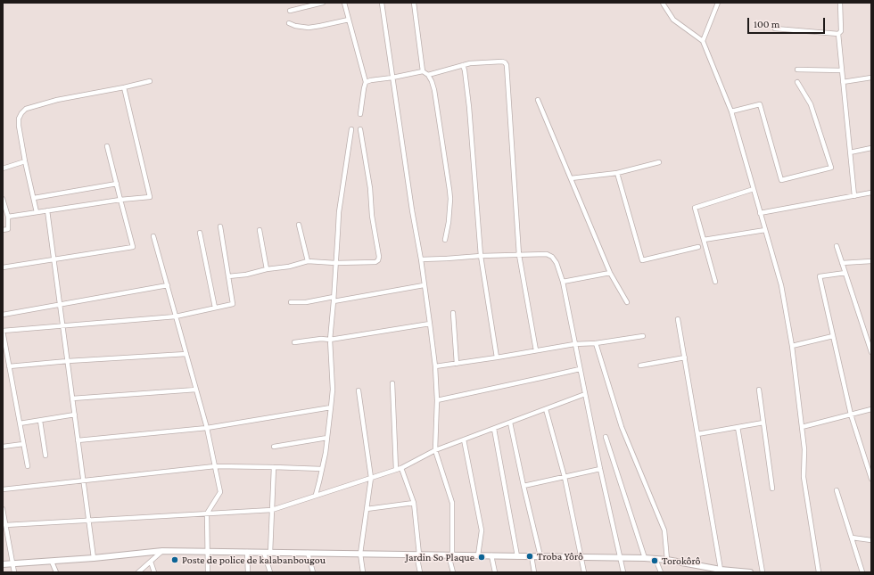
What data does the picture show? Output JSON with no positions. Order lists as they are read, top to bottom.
{
  "places": [
    "Troba Yôrô",
    "Jardin So Plaque",
    "Poste de police de kalabanbougou",
    "Torokôrô"
  ],
  "scale_bar": "100 m"
}
